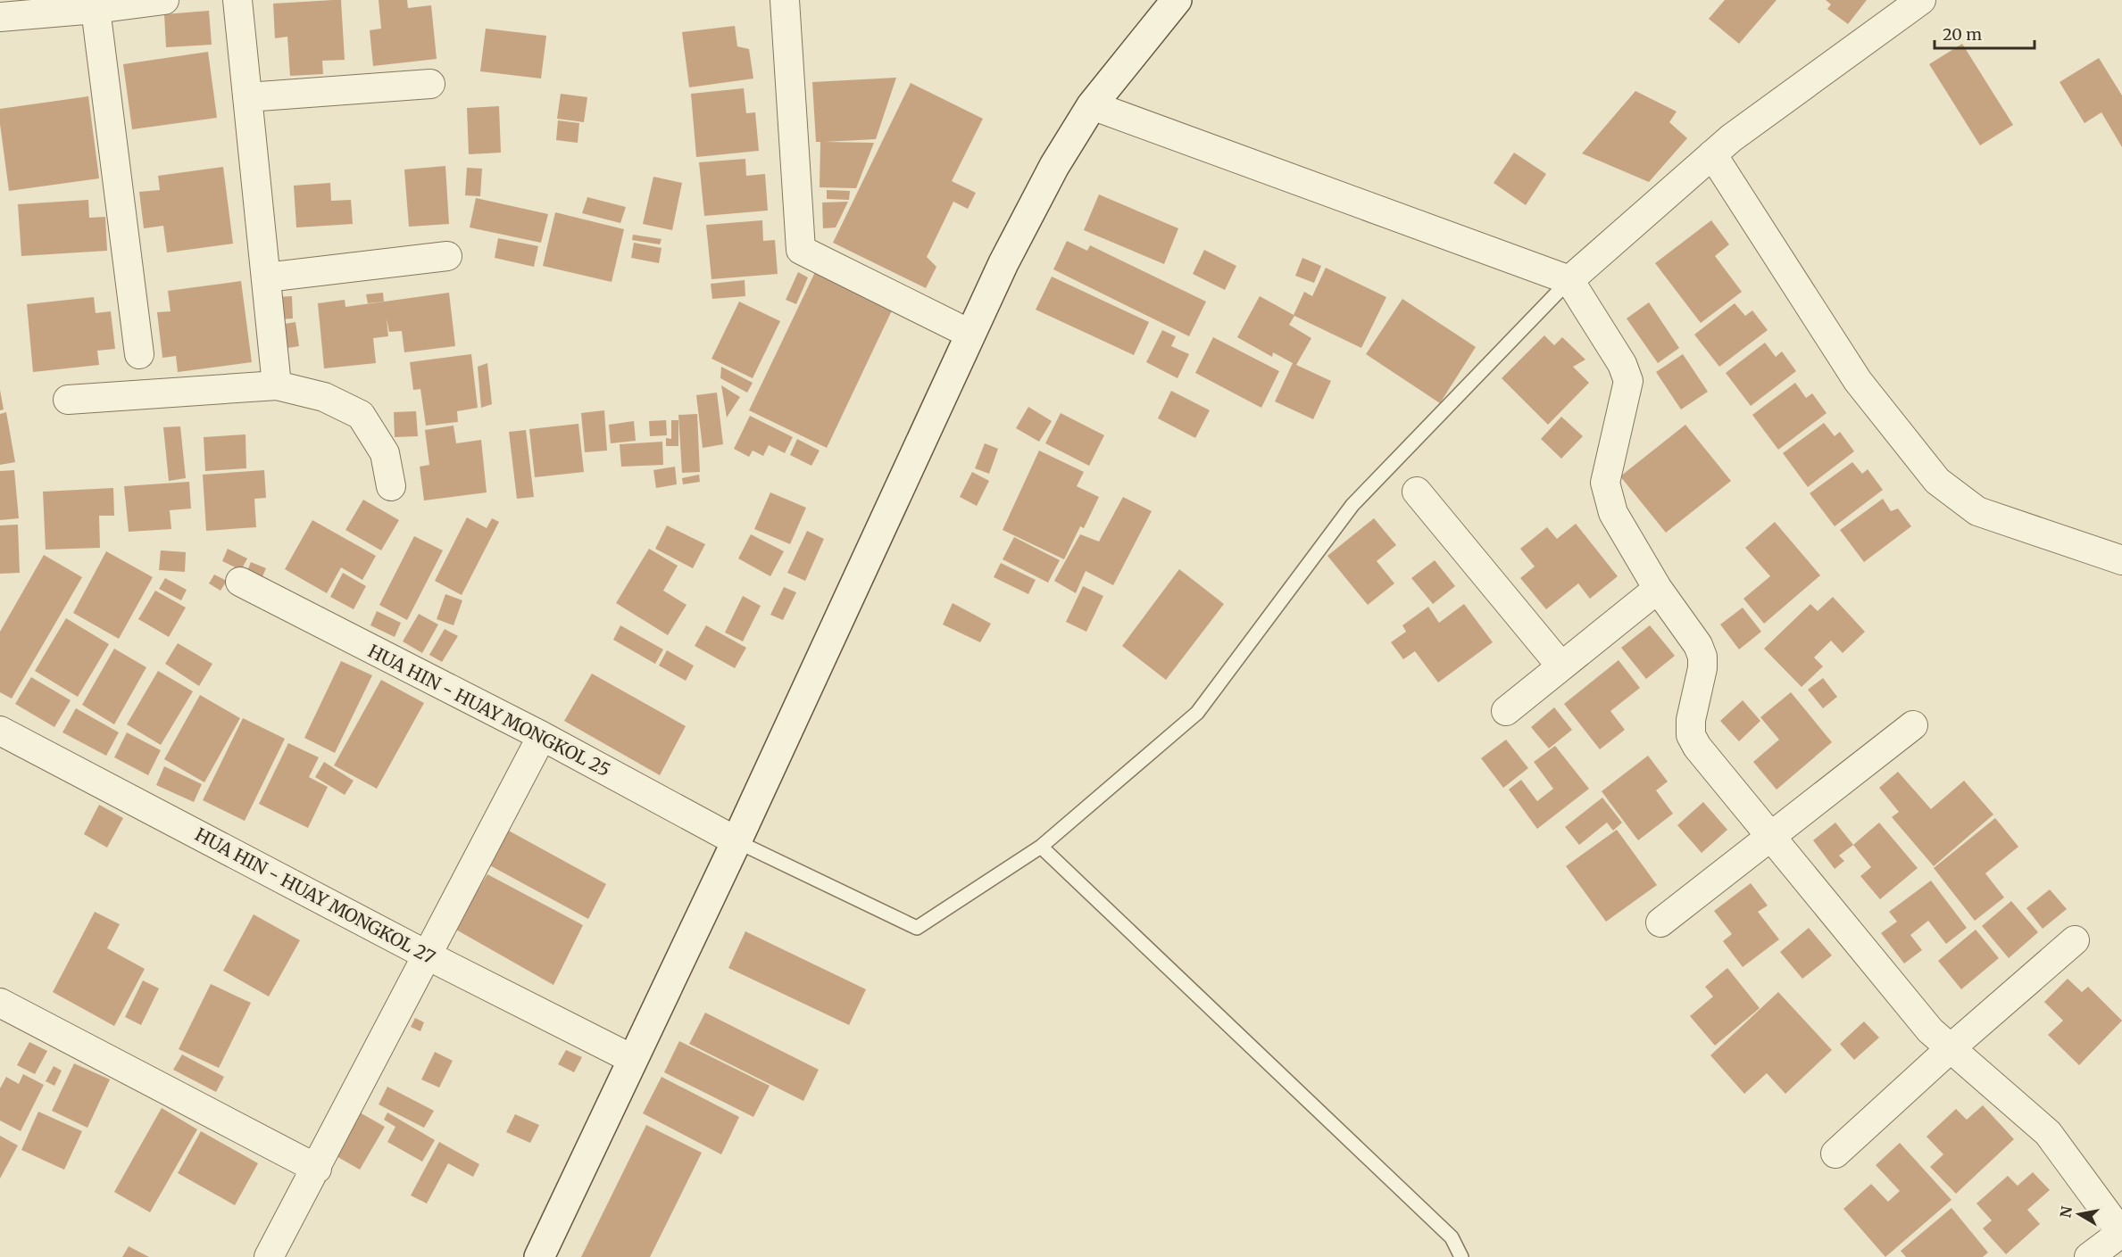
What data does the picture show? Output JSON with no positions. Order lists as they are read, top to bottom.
{
  "streets": {
    "street": ["HUA HIN - HUAY MONGKOL 25", "HUA HIN - HUAY MONGKOL 27"]
  },
  "scale_bar": "20 m",
  "north": "left"
}
